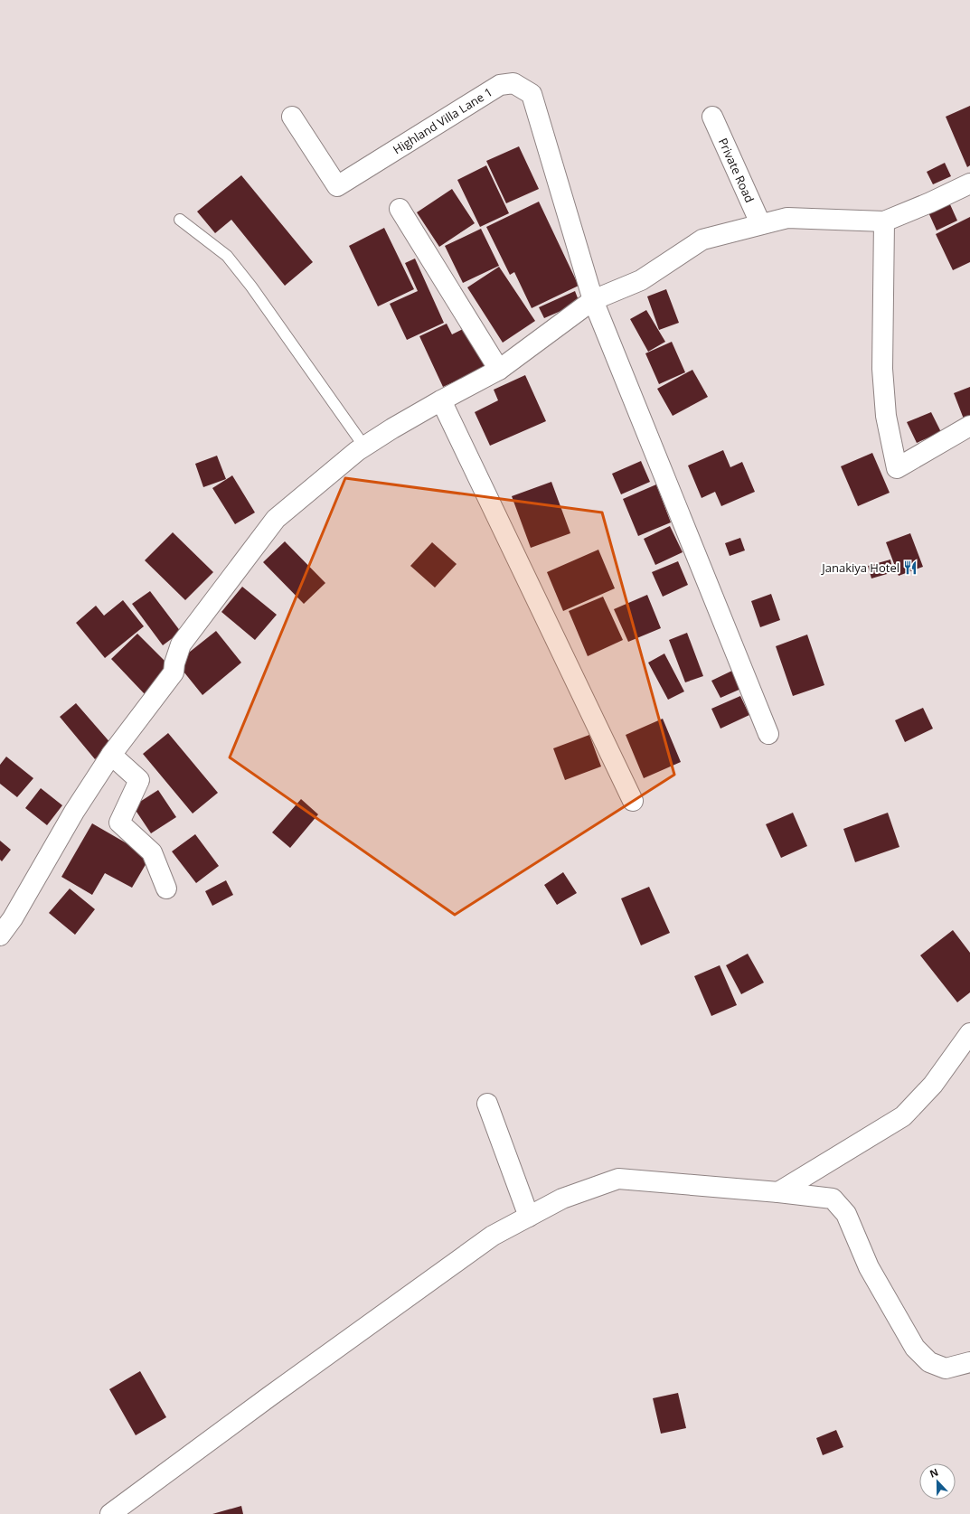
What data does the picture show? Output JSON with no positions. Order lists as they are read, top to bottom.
{
  "streets": {
    "street": ["Highland Villa Lane 1", "Private Road"]
  },
  "places": {
    "restaurant": ["Janakiya Hotel"]
  },
  "north": "top"
}
